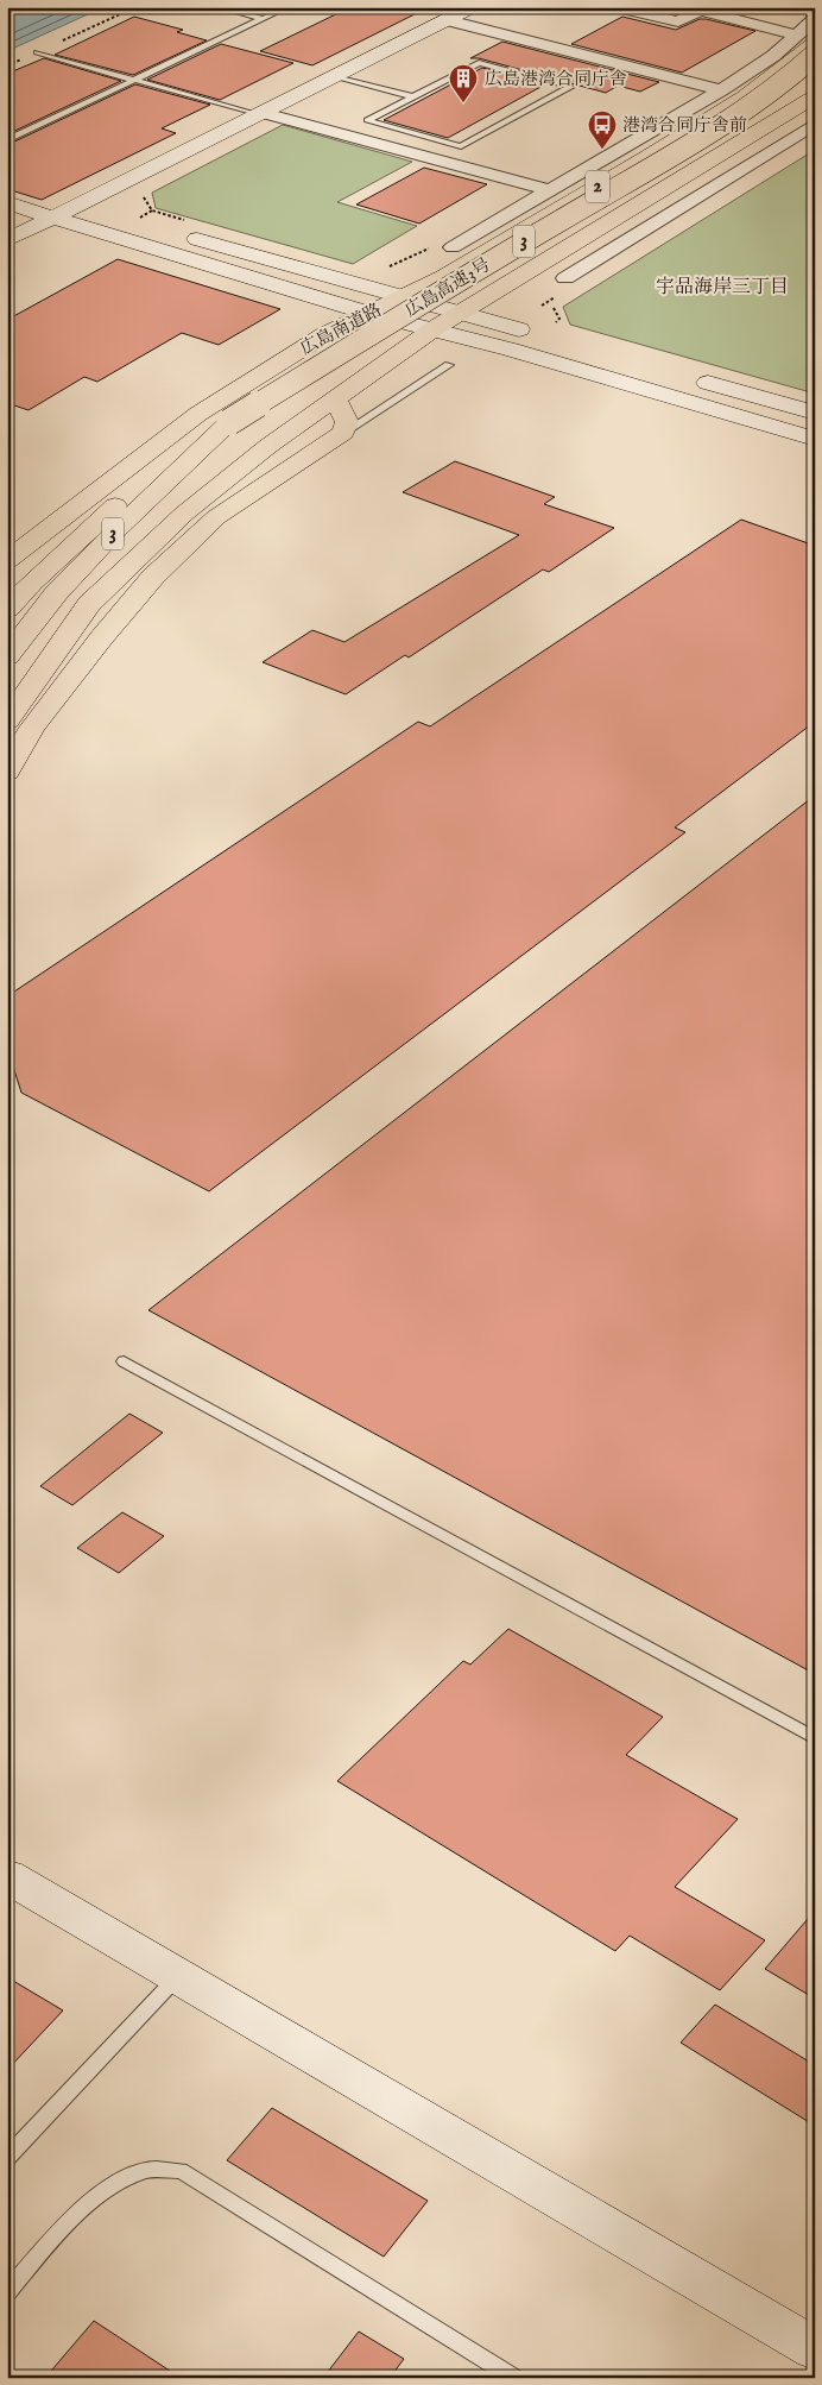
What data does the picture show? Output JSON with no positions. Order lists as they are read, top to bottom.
{
  "streets": {
    "highway": [
      "2",
      "3",
      "広島高速3号",
      "広島南道路"
    ]
  },
  "crossings": [
    ["3", "広島高速3号"]
  ],
  "districts": ["宇品海岸三丁目"],
  "places": {
    "building": ["広島港湾合同庁舎"],
    "bus stop": ["港湾合同庁舎前"]
  }
}
